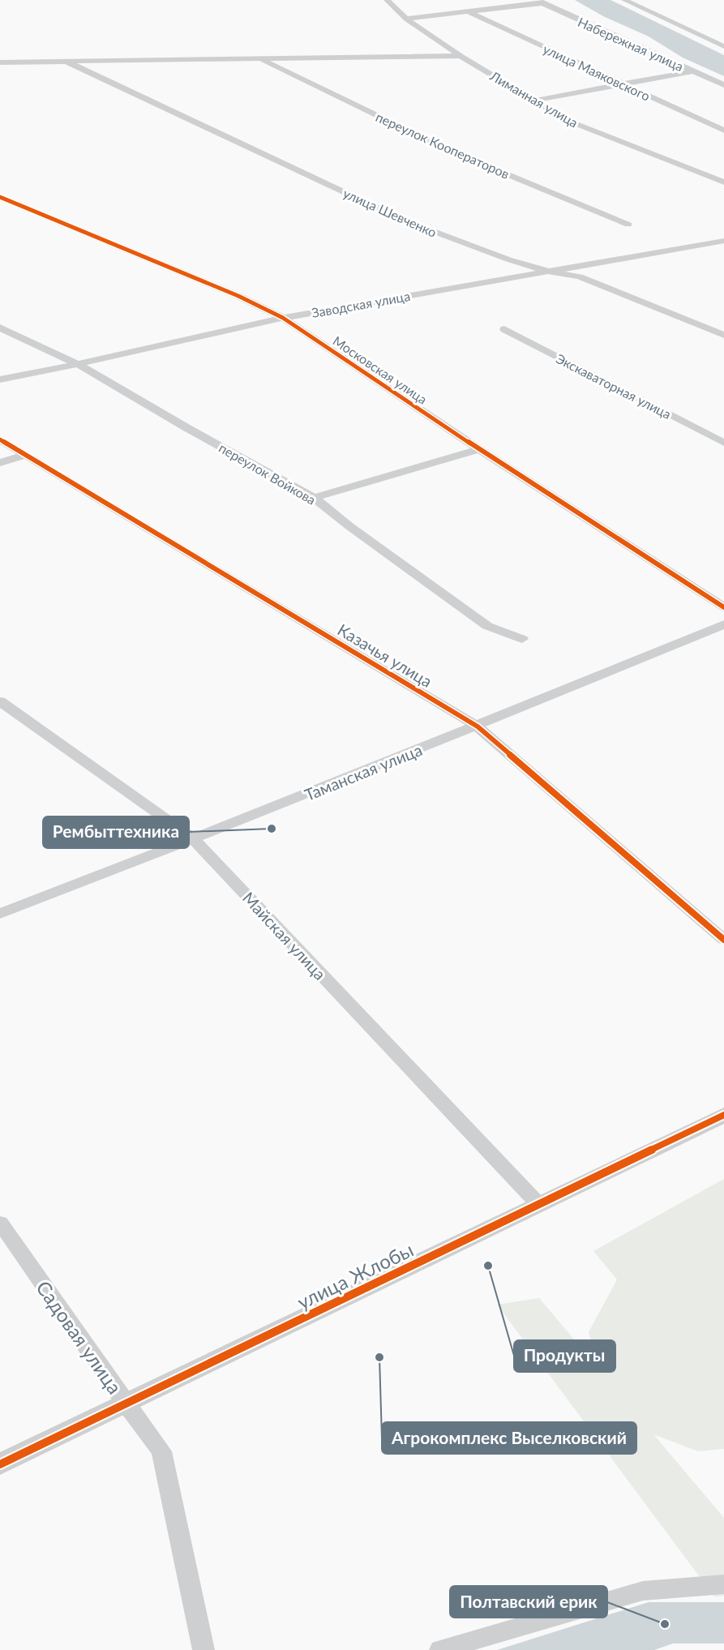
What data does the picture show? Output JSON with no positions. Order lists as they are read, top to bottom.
{
  "streets": {
    "street": [
      "Набережная улица",
      "улица Маяковского",
      "Лиманная улица",
      "переулок Кооператоров",
      "улица Шевченко",
      "Заводская улица",
      "Московская улица",
      "Экскаваторная улица",
      "переулок Войкова",
      "Казачья улица",
      "Таманская улица",
      "Майская улица",
      "улица Жлобы",
      "Садовая улица"
    ]
  },
  "crossings": [
    ["улица Шевченко", "Заводская улица"],
    ["Заводская улица", "Московская улица"],
    ["Заводская улица", "переулок Войкова"],
    ["Казачья улица", "Таманская улица"],
    ["Таманская улица", "Майская улица"],
    ["Майская улица", "улица Жлобы"],
    ["улица Жлобы", "Садовая улица"]
  ],
  "places": [
    "Рембыттехника",
    "Продукты",
    "Агрокомплекс Выселковский",
    "Полтавский ерик"
  ]
}
